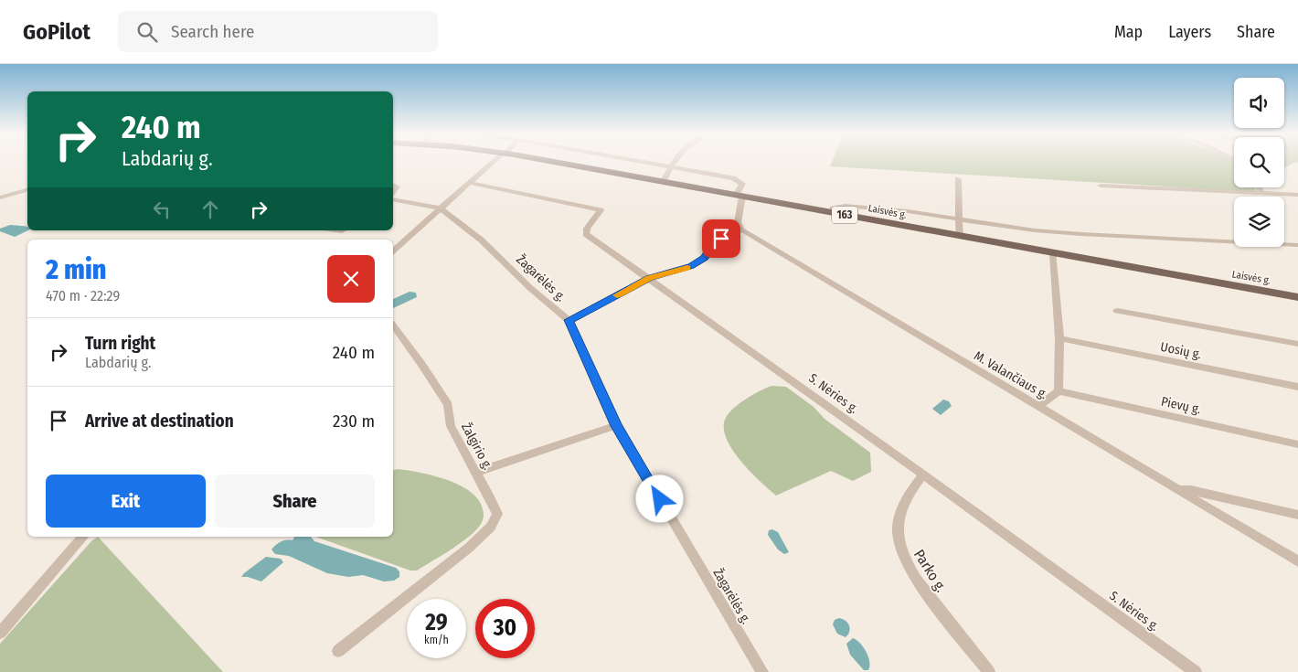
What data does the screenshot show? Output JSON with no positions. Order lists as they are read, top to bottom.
{
  "streets": {
    "main road": ["Laisvės g.", "163"],
    "street": [
      "Žagarėlės g.",
      "Uosių g.",
      "M. Valančiaus g.",
      "S. Nėries g.",
      "Pievų g.",
      "Žalgirio g.",
      "Parko g."
    ]
  },
  "crossings": [
    ["S. Nėries g.", "Parko g."]
  ],
  "page": {
    "header": "GoPilot",
    "search": "Search here",
    "nav": ["Map", "Layers", "Share"],
    "turn": ["240 m", "Labdarių g."],
    "heading": ["2 min", "470 m · 22:29"],
    "list": [
      {
        "name": "Turn right",
        "note": "Labdarių g.",
        "value": "240 m"
      },
      {
        "name": "Arrive at destination",
        "value": "230 m"
      }
    ],
    "buttons": ["Exit", "Share"],
    "speed": "29 km/h",
    "limit": "30"
  }
}
